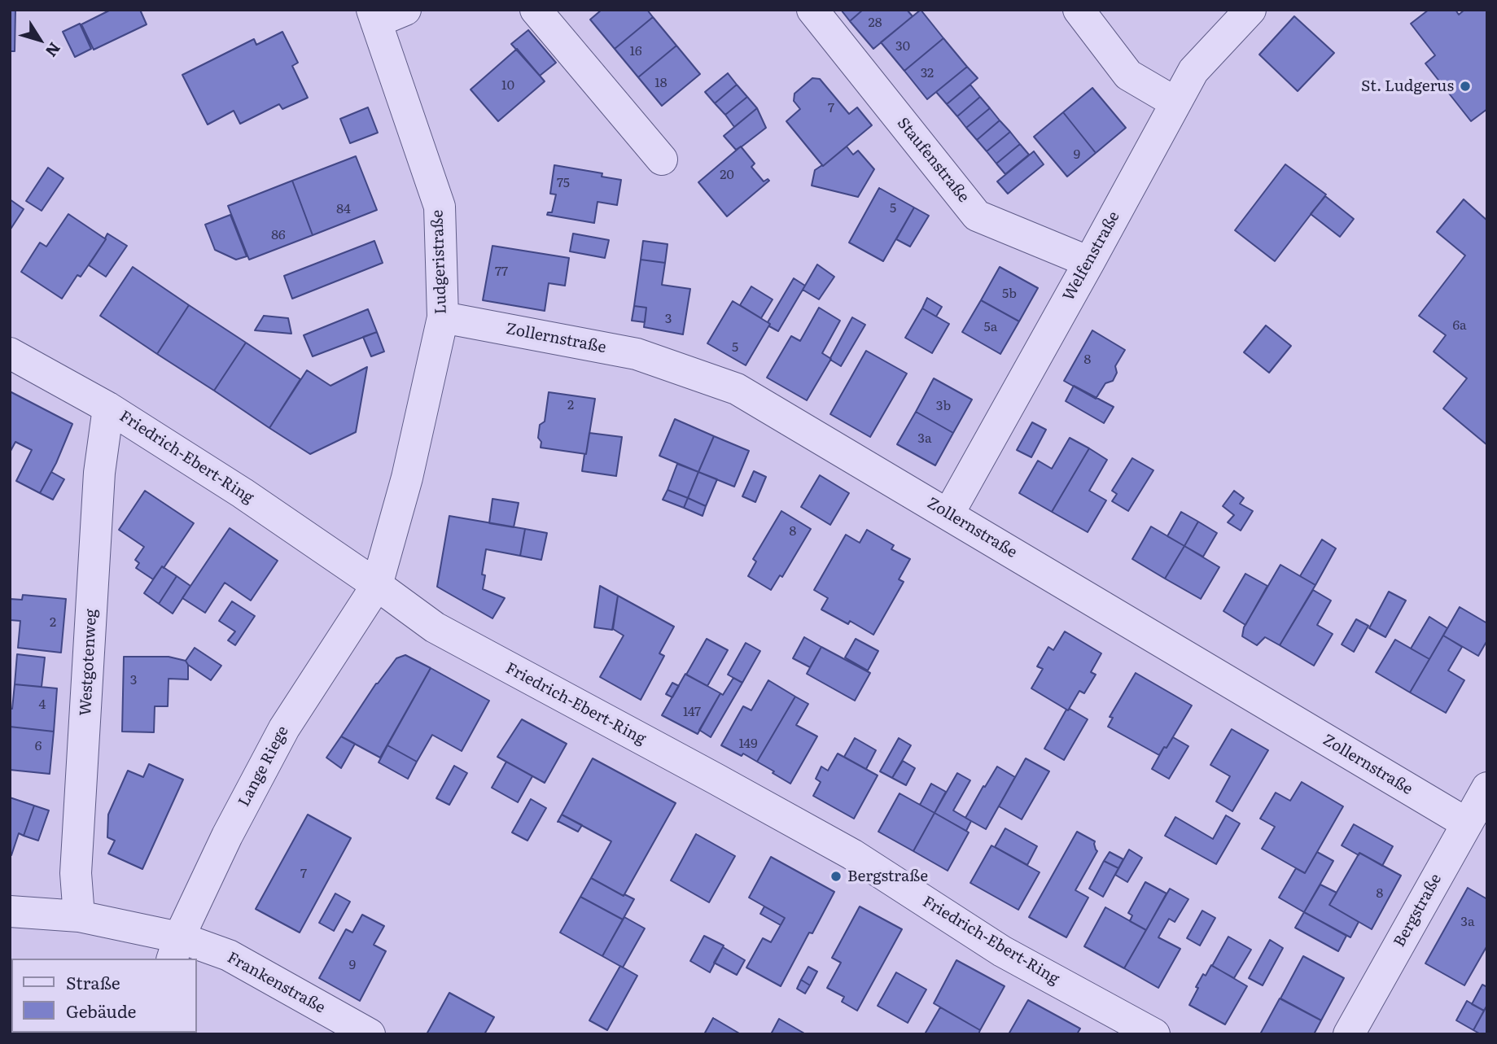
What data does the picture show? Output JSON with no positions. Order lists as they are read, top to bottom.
{
  "streets": {
    "street": [
      "Staufenstraße",
      "Welfenstraße",
      "Ludgeristraße",
      "Zollernstraße",
      "Friedrich-Ebert-Ring",
      "Westgotenweg",
      "Lange Riege",
      "Bergstraße",
      "Frankenstraße"
    ]
  },
  "crossings": [
    ["Staufenstraße", "Welfenstraße"],
    ["Welfenstraße", "Zollernstraße"],
    ["Ludgeristraße", "Zollernstraße"],
    ["Ludgeristraße", "Friedrich-Ebert-Ring"],
    ["Ludgeristraße", "Lange Riege"],
    ["Zollernstraße", "Bergstraße"],
    ["Friedrich-Ebert-Ring", "Westgotenweg"],
    ["Friedrich-Ebert-Ring", "Lange Riege"],
    ["Westgotenweg", "Frankenstraße"],
    ["Lange Riege", "Frankenstraße"]
  ],
  "places": ["St. Ludgerus", "Bergstraße"],
  "house_numbers": [
    "28",
    "30",
    "16",
    "32",
    "18",
    "10",
    "7",
    "9",
    "20",
    "75",
    "5",
    "84",
    "86",
    "77",
    "5b",
    "3",
    "6a",
    "5a",
    "5",
    "8",
    "2",
    "3b",
    "3a",
    "8",
    "2",
    "3",
    "4",
    "147",
    "149",
    "6",
    "7",
    "8",
    "3a",
    "9"
  ],
  "legend": ["Straße", "Gebäude"],
  "north": "bottom right"
}
